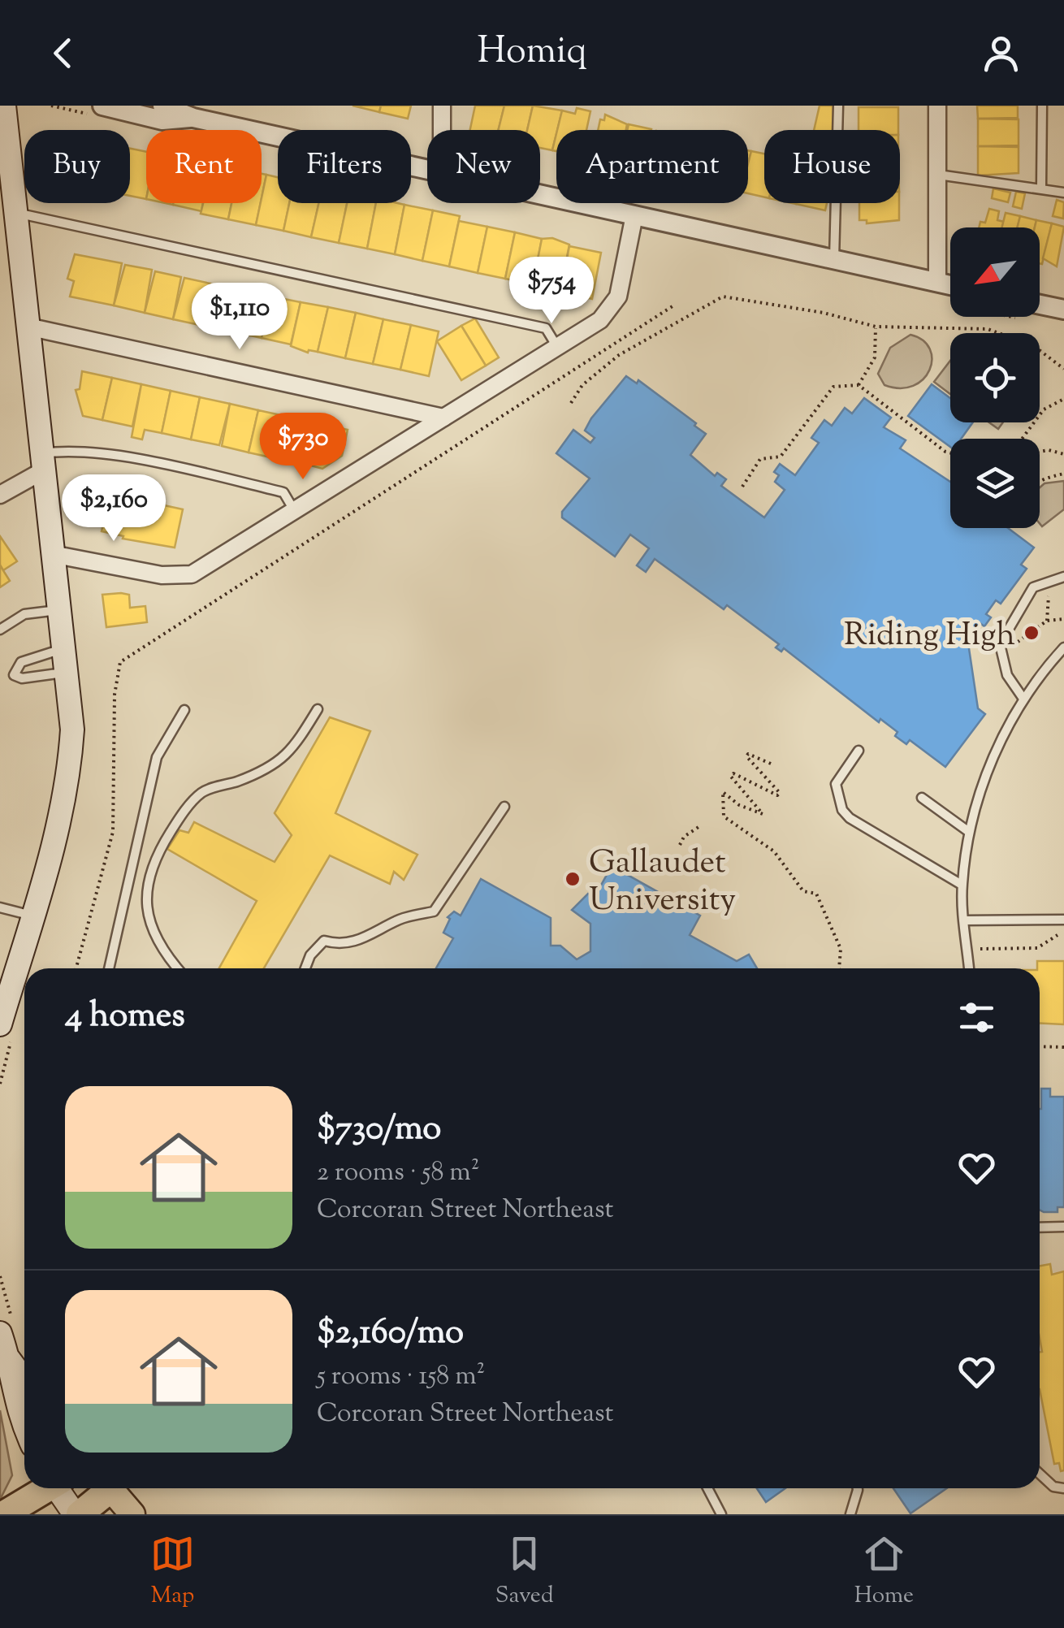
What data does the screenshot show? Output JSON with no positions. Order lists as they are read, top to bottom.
{
  "places": ["Riding High", "Gallaudet University"],
  "north": "bottom left",
  "page": {
    "header": "Homiq",
    "chip": [
      "Buy",
      "Rent",
      "Filters",
      "New",
      "Apartment",
      "House"
    ],
    "price": [
      "$754",
      "$1,110",
      "$730",
      "$2,160"
    ],
    "heading": "4 homes",
    "list": [
      {
        "name": "$730/mo",
        "note": "2 rooms · 58 m² · Corcoran Street Northeast"
      },
      {
        "name": "$2,160/mo",
        "note": "5 rooms · 158 m² · Corcoran Street Northeast"
      }
    ],
    "tabs": ["Map", "Saved", "Home"]
  }
}
